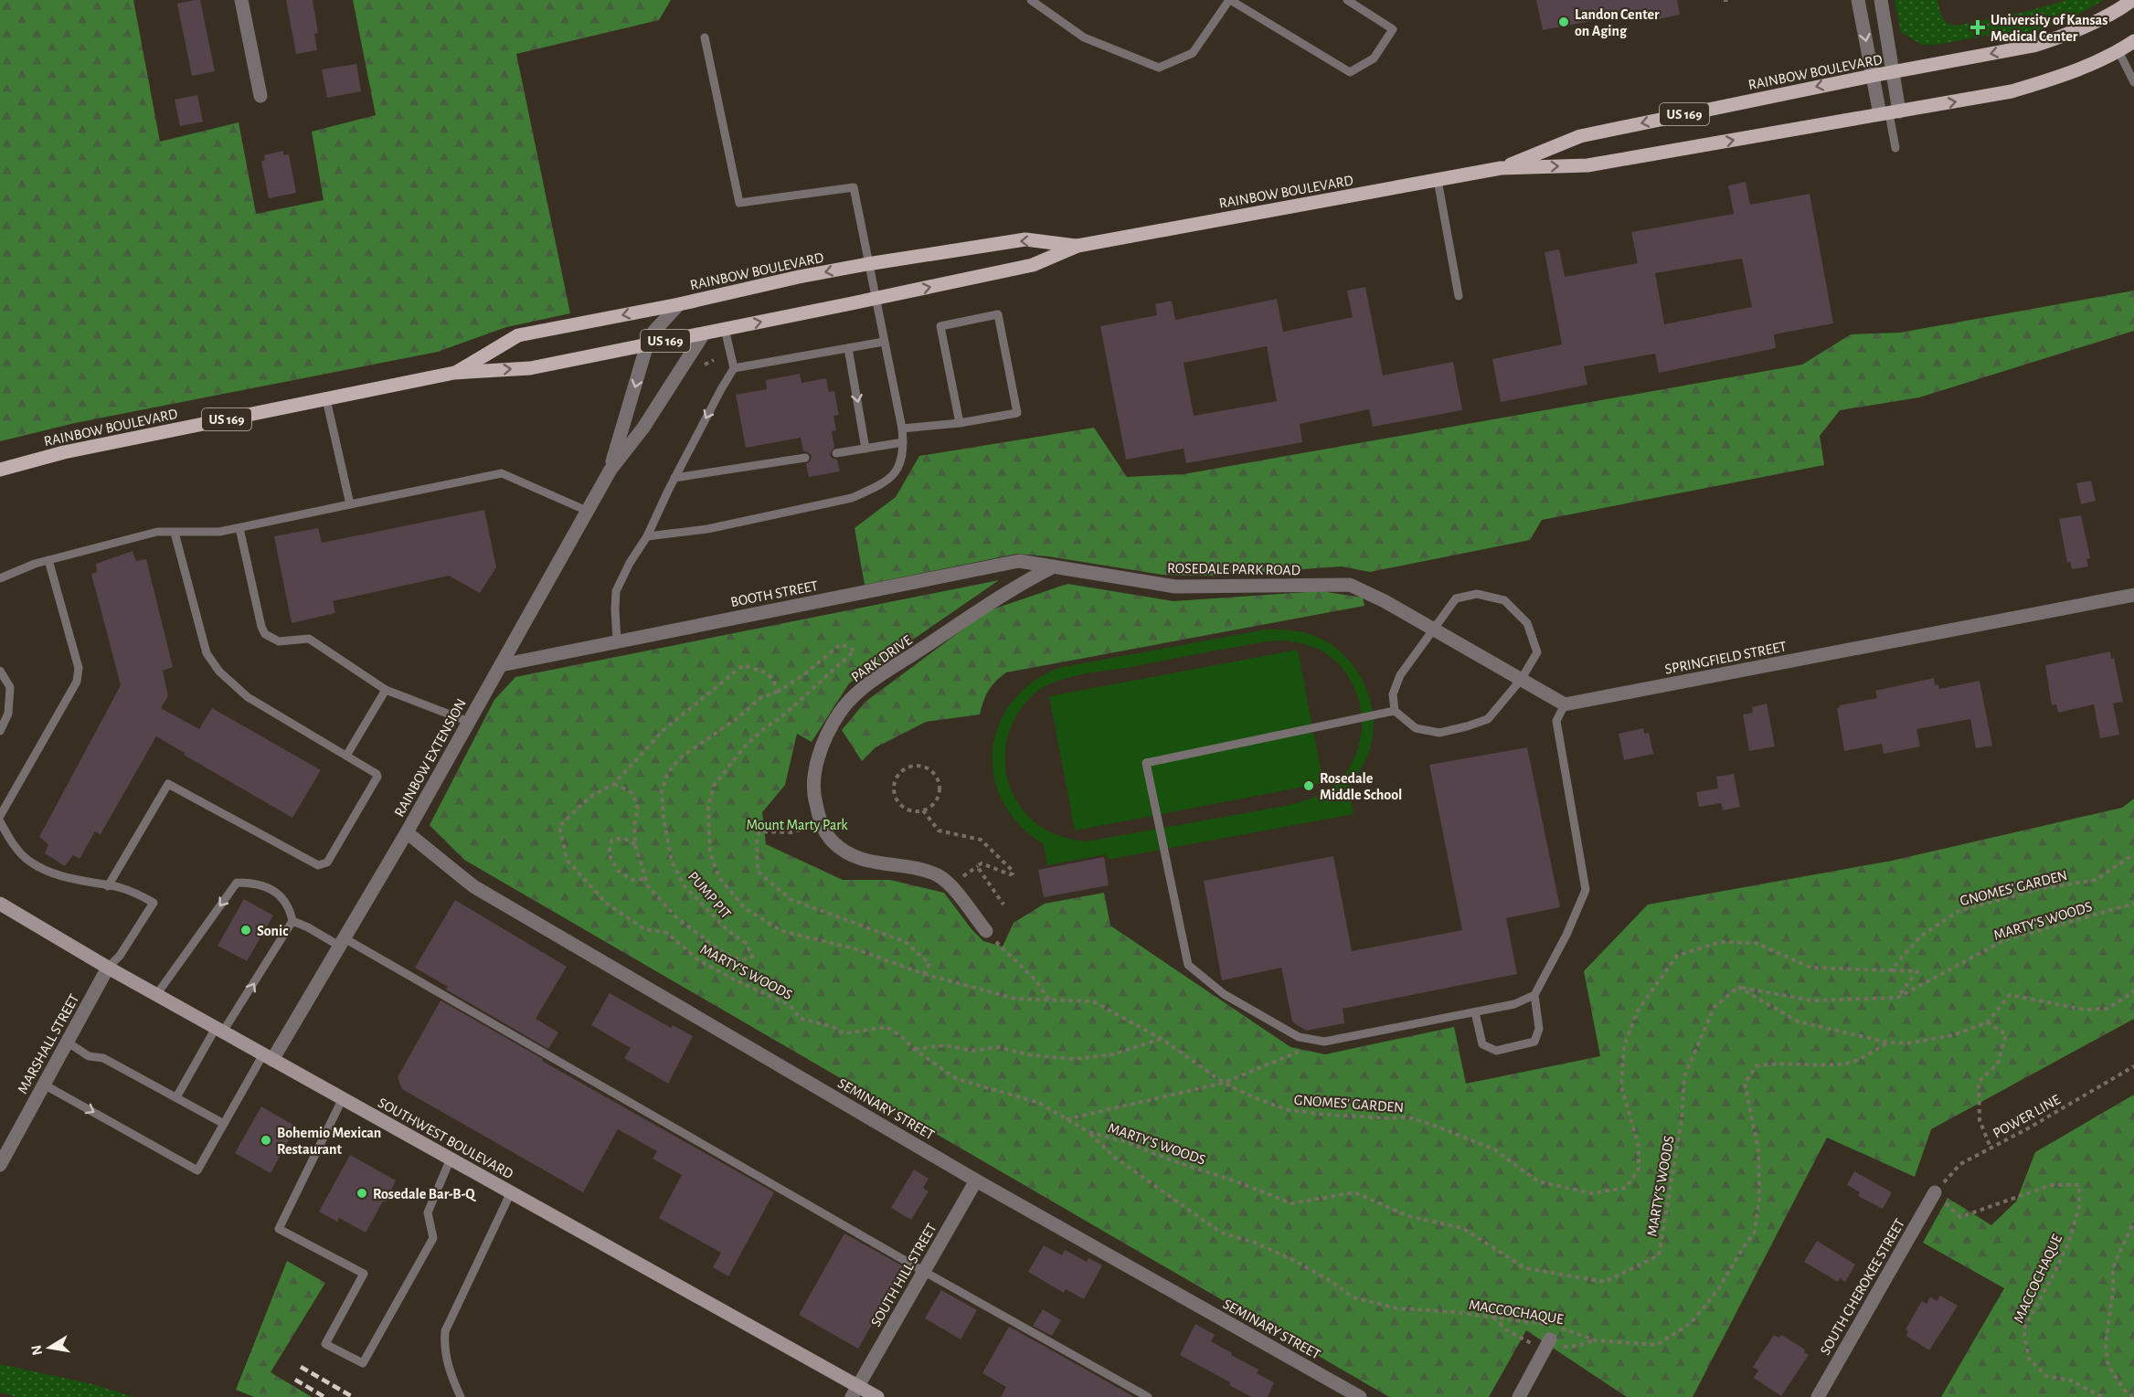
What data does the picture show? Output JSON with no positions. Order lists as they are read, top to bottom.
{
  "streets": {
    "main road": ["RAINBOW BOULEVARD", "US 169", "SOUTHWEST BOULEVARD"],
    "street": [
      "ROSEDALE PARK ROAD",
      "BOOTH STREET",
      "SPRINGFIELD STREET",
      "PARK DRIVE",
      "RAINBOW EXTENSION",
      "MARSHALL STREET",
      "SEMINARY STREET",
      "SOUTH HILL STREET",
      "SOUTH CHEROKEE STREET"
    ],
    "path": [
      "GNOMES' GARDEN",
      "PUMP PIT",
      "MARTY'S WOODS",
      "POWER LINE",
      "MACCOCHAQUE"
    ]
  },
  "crossings": [
    ["RAINBOW BOULEVARD", "RAINBOW EXTENSION"],
    ["ROSEDALE PARK ROAD", "BOOTH STREET"],
    ["ROSEDALE PARK ROAD", "PARK DRIVE"],
    ["BOOTH STREET", "PARK DRIVE"],
    ["BOOTH STREET", "RAINBOW EXTENSION"],
    ["RAINBOW EXTENSION", "SEMINARY STREET"],
    ["RAINBOW EXTENSION", "SOUTHWEST BOULEVARD"],
    ["PUMP PIT", "MARTY'S WOODS"],
    ["MARTY'S WOODS", "MACCOCHAQUE"],
    ["MARSHALL STREET", "SOUTHWEST BOULEVARD"],
    ["SEMINARY STREET", "SOUTH HILL STREET"],
    ["POWER LINE", "MACCOCHAQUE"],
    ["POWER LINE", "SOUTH CHEROKEE STREET"],
    ["SOUTHWEST BOULEVARD", "SOUTH HILL STREET"],
    ["MACCOCHAQUE", "SOUTH CHEROKEE STREET"]
  ],
  "parks": ["Mount Marty Park"],
  "places": {
    "other": [
      "Landon Center on Aging",
      "Rosedale Middle School",
      "Sonic",
      "Bohemio Mexican Restaurant",
      "Rosedale Bar-B-Q"
    ],
    "health": ["University of Kansas Medical Center"]
  },
  "north": "left"
}
